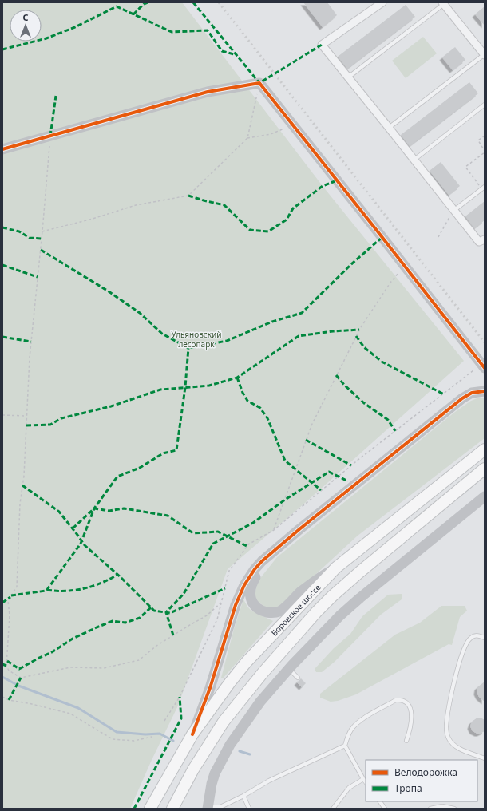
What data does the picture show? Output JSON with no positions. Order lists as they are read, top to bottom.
{
  "streets": {
    "main road": ["Боровское шоссе"]
  },
  "parks": ["Ульяновский лесопарк"],
  "legend": ["Велодорожка", "Тропа"],
  "north": "top"
}
